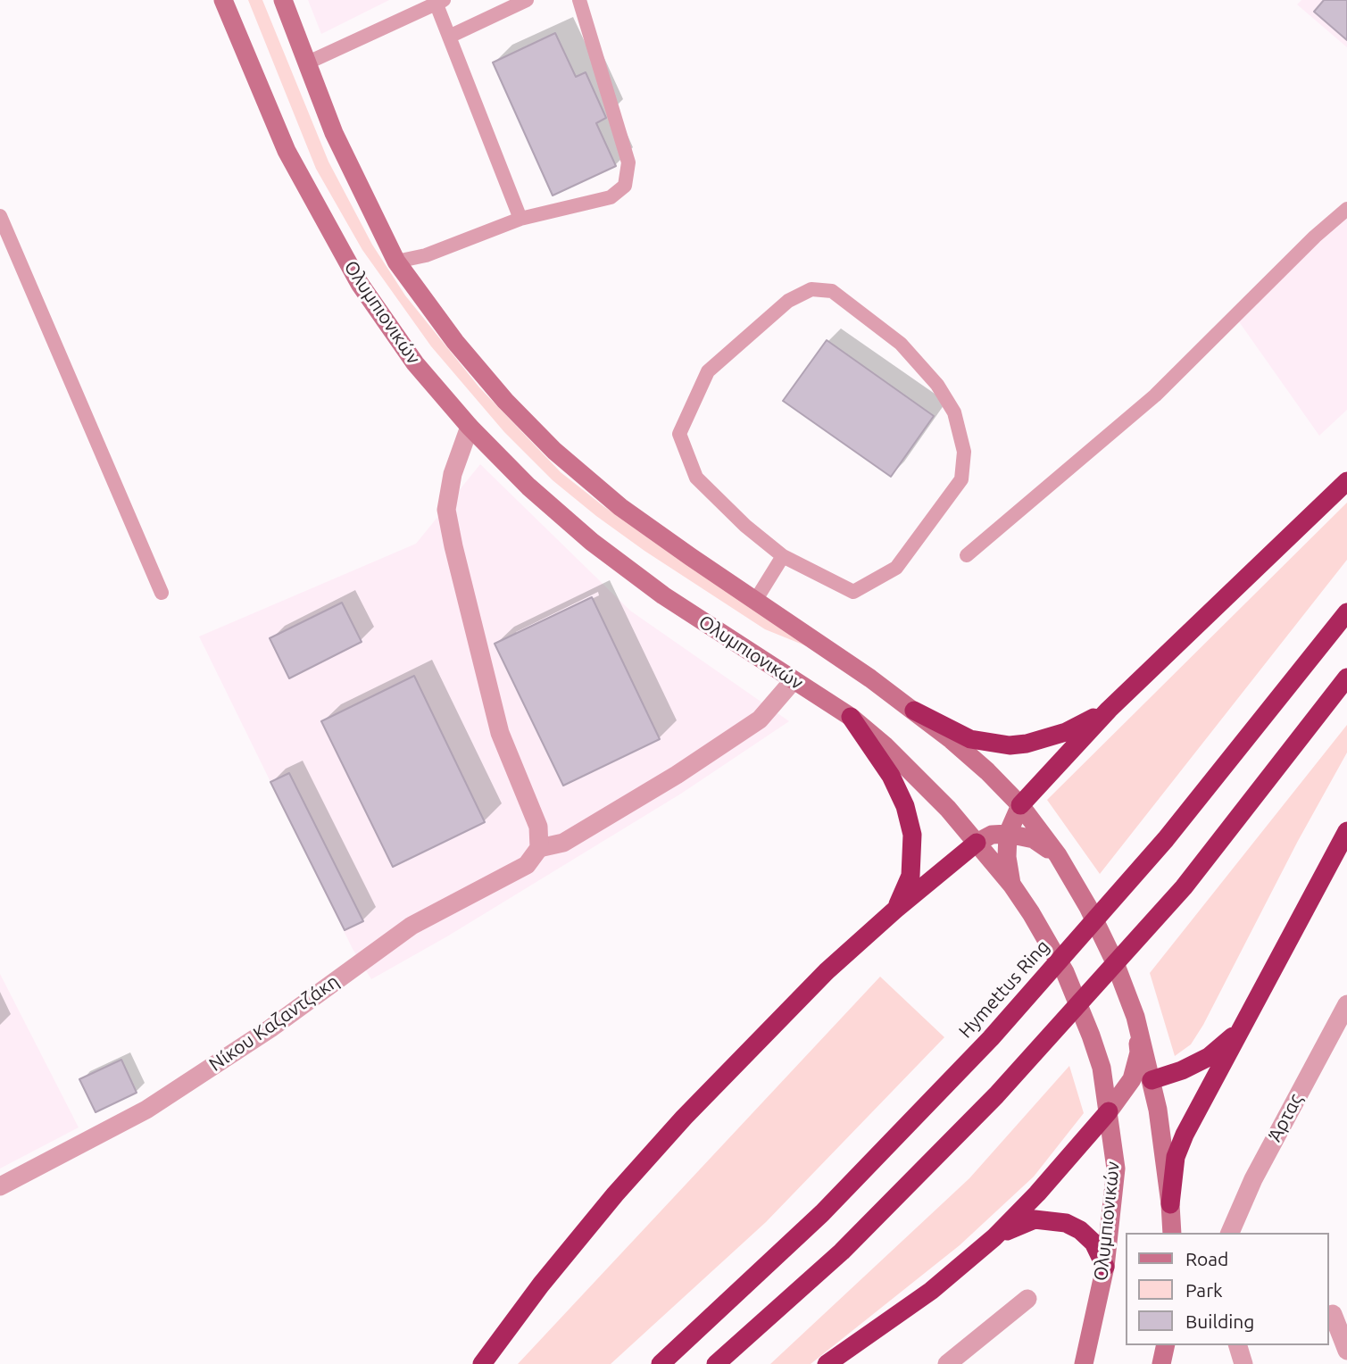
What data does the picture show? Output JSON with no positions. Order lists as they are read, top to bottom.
{
  "streets": {
    "highway": ["Hymettus Ring"],
    "main road": ["Ολυμπιονικών"],
    "street": ["Νίκου Καζαντζάκη", "Άρτας"]
  },
  "legend": ["Road", "Park", "Building"]
}
